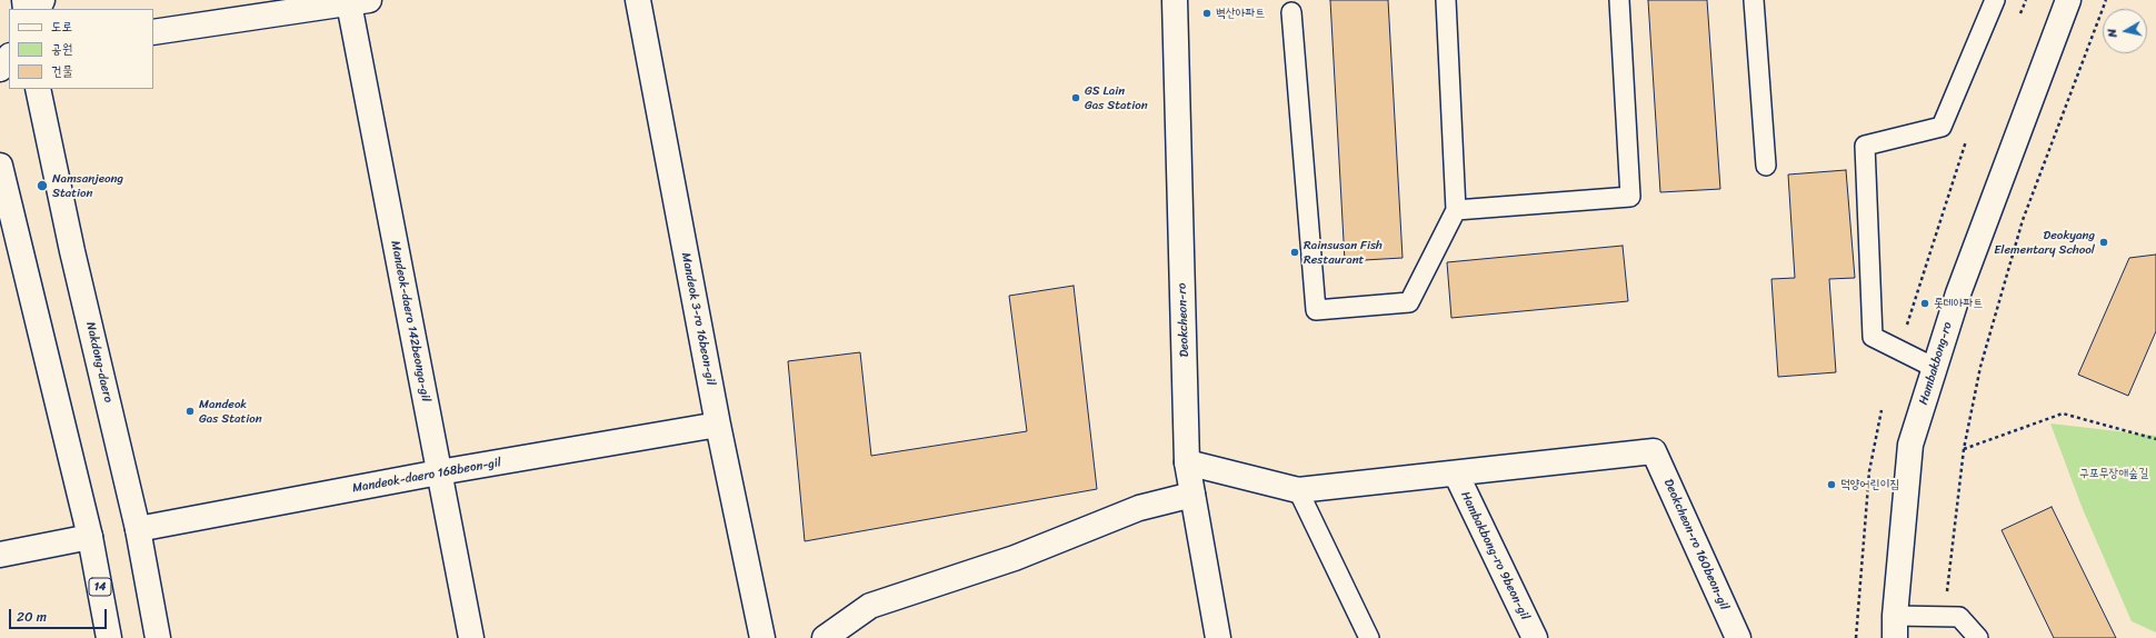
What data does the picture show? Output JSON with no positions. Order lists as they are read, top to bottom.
{
  "streets": {
    "street": [
      "Mandeok 3-ro 16beon-gil",
      "Deokcheon-ro",
      "Mandeok-daero 142beonga-gil",
      "Nakdong-daero",
      "Hambakbong-ro",
      "Mandeok-daero 168beon-gil",
      "Deokcheon-ro 160beon-gil",
      "Hambakbong-ro 9beon-gil",
      "14"
    ]
  },
  "crossings": [
    ["Mandeok 3-ro 16beon-gil", "Mandeok-daero 168beon-gil"],
    ["Mandeok-daero 142beonga-gil", "Mandeok-daero 168beon-gil"],
    ["Nakdong-daero", "Mandeok-daero 168beon-gil"],
    ["Deokcheon-ro 160beon-gil", "Hambakbong-ro 9beon-gil"]
  ],
  "parks": ["구포무장애숲길"],
  "places": [
    "벽산아파트",
    "GS Lain Gas Station",
    "Namsanjeong Station",
    "Deokyang Elementary School",
    "Rainsusan Fish Restaurant",
    "롯데아파트",
    "Mandeok Gas Station",
    "덕양어린이집"
  ],
  "legend": ["도로", "공원", "건물"],
  "scale_bar": "20 m",
  "north": "left"
}
